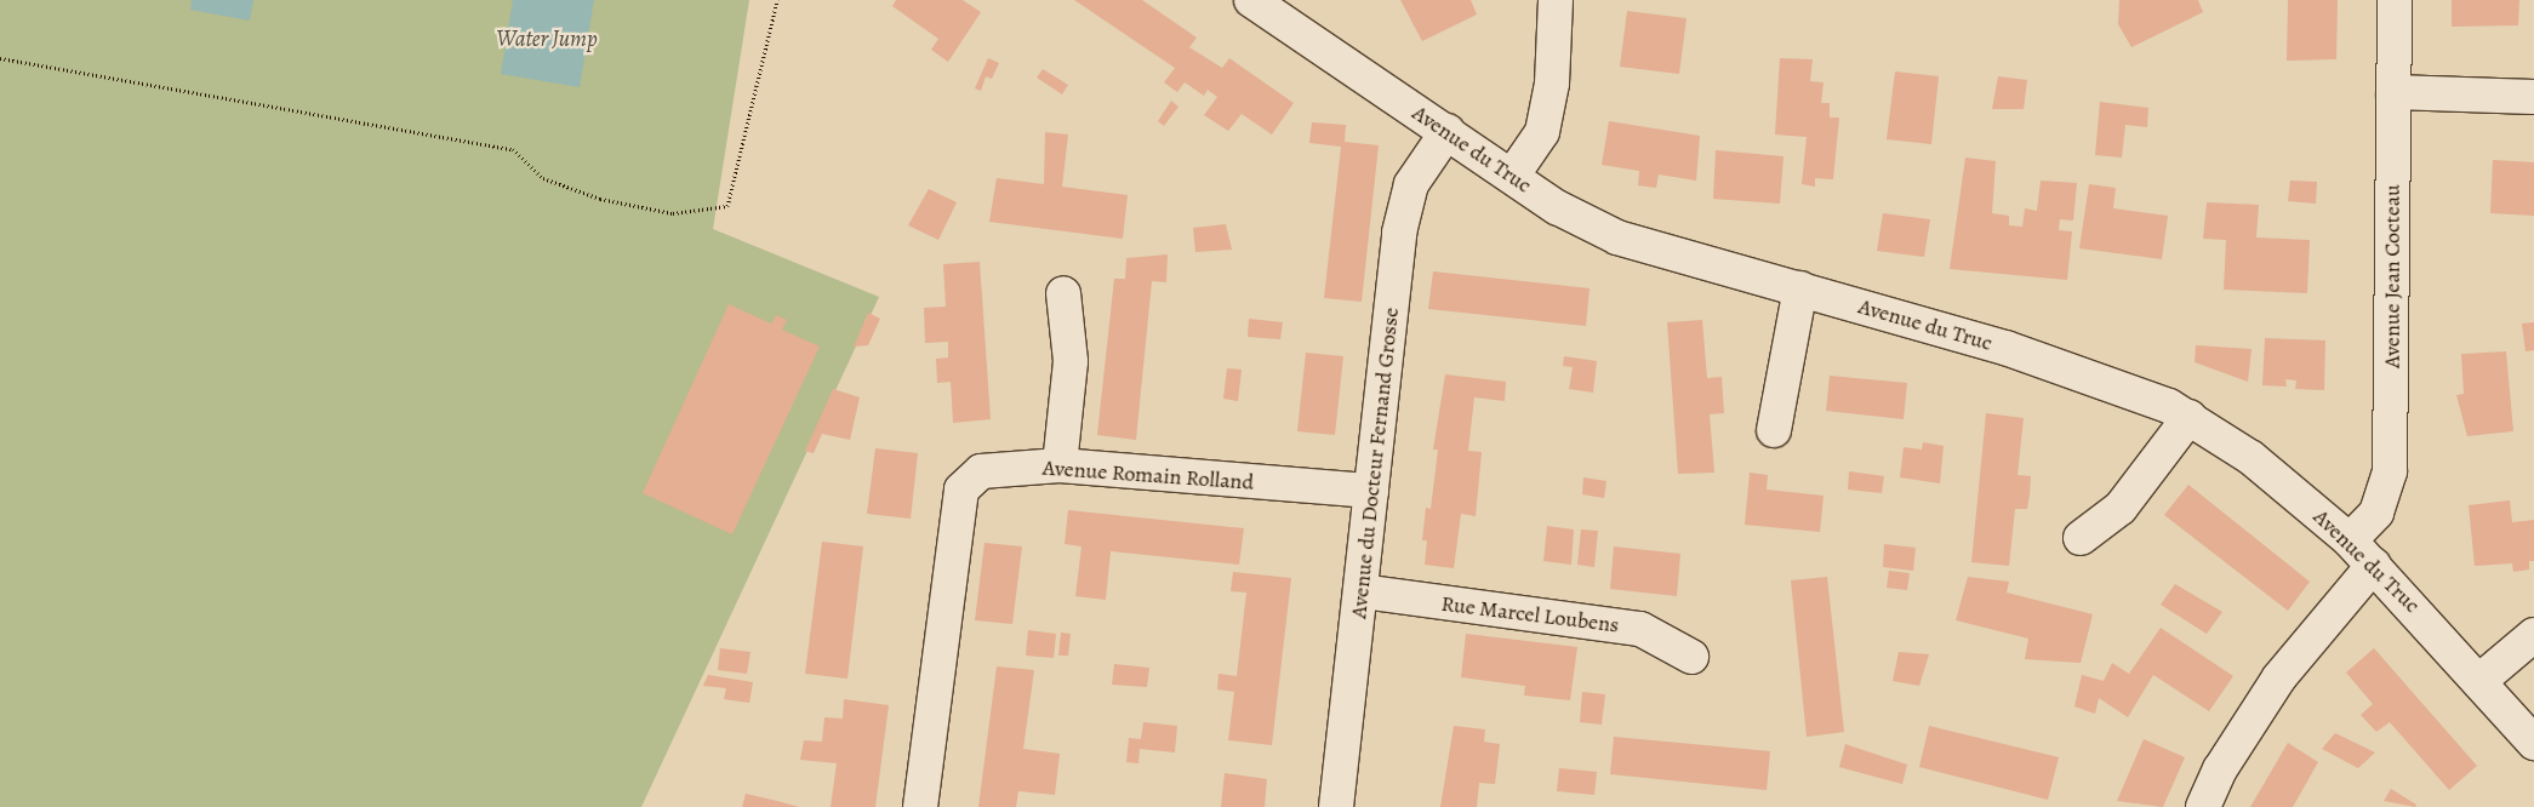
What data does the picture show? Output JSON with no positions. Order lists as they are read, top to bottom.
{
  "streets": {
    "street": [
      "Avenue du Truc",
      "Avenue Jean Cocteau",
      "Avenue du Docteur Fernand Grosse",
      "Avenue Romain Rolland",
      "Rue Marcel Loubens"
    ]
  },
  "crossings": [
    ["Avenue du Truc", "Avenue Jean Cocteau"],
    ["Avenue du Truc", "Avenue du Docteur Fernand Grosse"],
    ["Avenue du Docteur Fernand Grosse", "Avenue Romain Rolland"],
    ["Avenue du Docteur Fernand Grosse", "Rue Marcel Loubens"]
  ],
  "water": ["Water Jump"]
}
